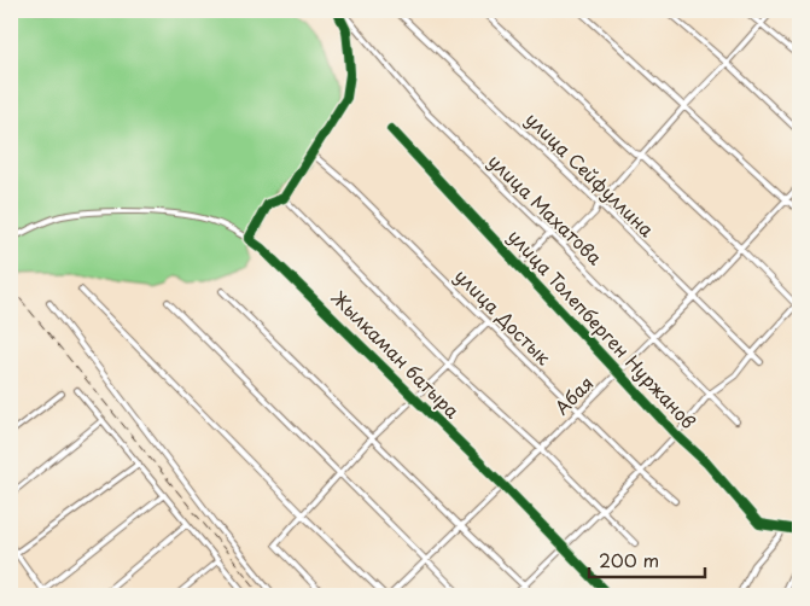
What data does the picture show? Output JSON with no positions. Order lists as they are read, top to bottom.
{
  "streets": {
    "street": [
      "улица Сейфуллина",
      "улица Махатова",
      "улица Достык",
      "улица Толепберген Нуржанов",
      "Жылкаман батыра",
      "Абая"
    ]
  },
  "crossings": [
    ["улица Сейфуллина", "Абая"],
    ["улица Махатова", "Абая"],
    ["улица Достык", "Абая"],
    ["улица Толепберген Нуржанов", "Абая"],
    ["Жылкаман батыра", "Абая"]
  ],
  "scale_bar": "200 m"
}
